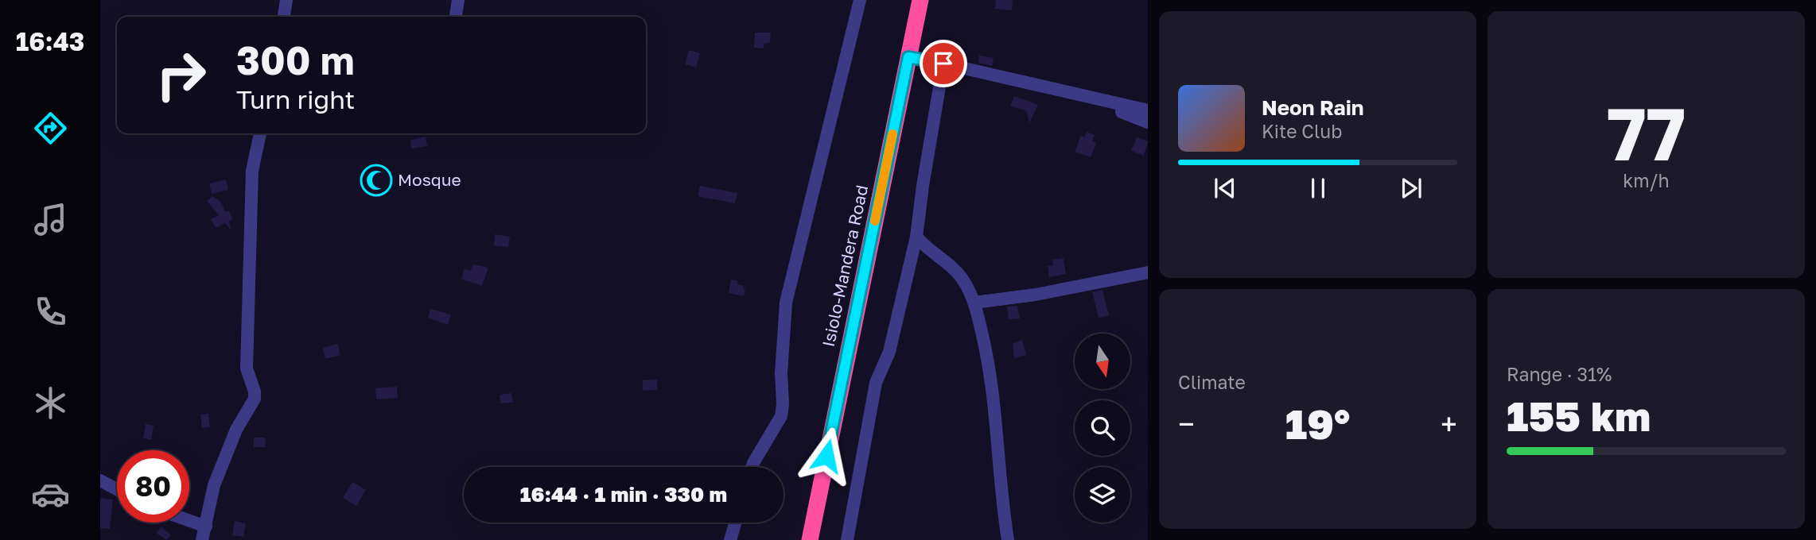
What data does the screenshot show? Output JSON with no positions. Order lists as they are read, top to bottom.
{
  "streets": {
    "highway": ["Isiolo-Mandera Road"]
  },
  "places": {
    "mosque": ["Mosque"]
  },
  "north": "bottom",
  "page": {
    "tabs": "16:43",
    "tile": [
      ["77", "km/h"],
      "Climate",
      ["Range · 31%", "155 km"]
    ],
    "turn": ["300 m", "Turn right"],
    "song": ["Neon Rain", "Kite Club"],
    "heat": ["−", "19°", "+"],
    "limit": "80",
    "trip": "16:44 · 1 min · 330 m"
  }
}
